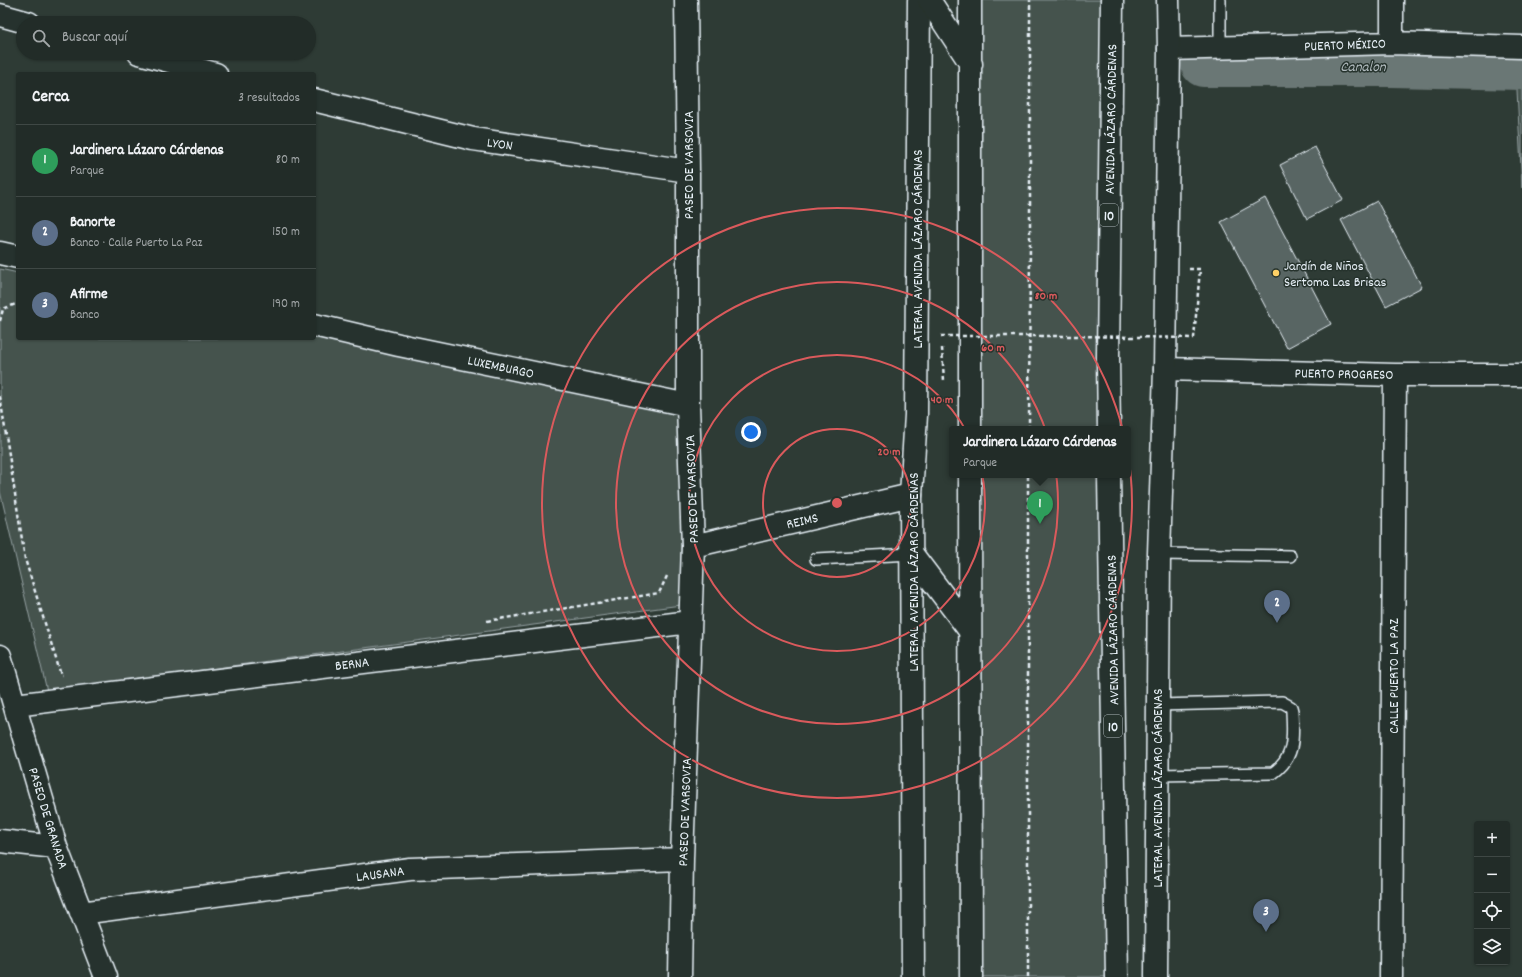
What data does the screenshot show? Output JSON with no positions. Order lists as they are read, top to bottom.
{
  "streets": {
    "main road": [
      "PUERTO MÉXICO",
      "AVENIDA LÁZARO CÁRDENAS",
      "LYON",
      "PASEO DE VARSOVIA",
      "10",
      "LATERAL AVENIDA LÁZARO CÁRDENAS",
      "LUXEMBURGO",
      "PUERTO PROGRESO",
      "REIMS",
      "BERNA",
      "CALLE PUERTO LA PAZ",
      "PASEO DE GRANADA",
      "LAUSANA"
    ]
  },
  "crossings": [
    ["PUERTO MÉXICO", "LATERAL AVENIDA LÁZARO CÁRDENAS"],
    ["LYON", "PASEO DE VARSOVIA"],
    ["PASEO DE VARSOVIA", "LUXEMBURGO"],
    ["PASEO DE VARSOVIA", "REIMS"],
    ["PASEO DE VARSOVIA", "BERNA"],
    ["PASEO DE VARSOVIA", "LAUSANA"],
    ["LATERAL AVENIDA LÁZARO CÁRDENAS", "PUERTO PROGRESO"],
    ["LATERAL AVENIDA LÁZARO CÁRDENAS", "REIMS"],
    ["PUERTO PROGRESO", "CALLE PUERTO LA PAZ"],
    ["BERNA", "PASEO DE GRANADA"],
    ["PASEO DE GRANADA", "LAUSANA"]
  ],
  "water": ["Canalon"],
  "places": ["Jardín de Niños Sertoma Las Brisas"],
  "page": {
    "search": "Buscar aquí",
    "heading": ["Cerca", "3 resultados"],
    "list": [
      {
        "mark": "1",
        "name": "Jardinera Lázaro Cárdenas",
        "note": "Parque",
        "value": "80 m"
      },
      {
        "mark": "2",
        "name": "Banorte",
        "note": "Banco · Calle Puerto La Paz",
        "value": "150 m"
      },
      {
        "mark": "3",
        "name": "Afirme",
        "note": "Banco",
        "value": "190 m"
      }
    ],
    "popup": ["Jardinera Lázaro Cárdenas", "Parque"],
    "pins": ["1", "2", "3"],
    "map_buttons": ["+", "−"]
  },
  "rings": [
    "80 m",
    "60 m",
    "40 m",
    "20 m"
  ]
}
